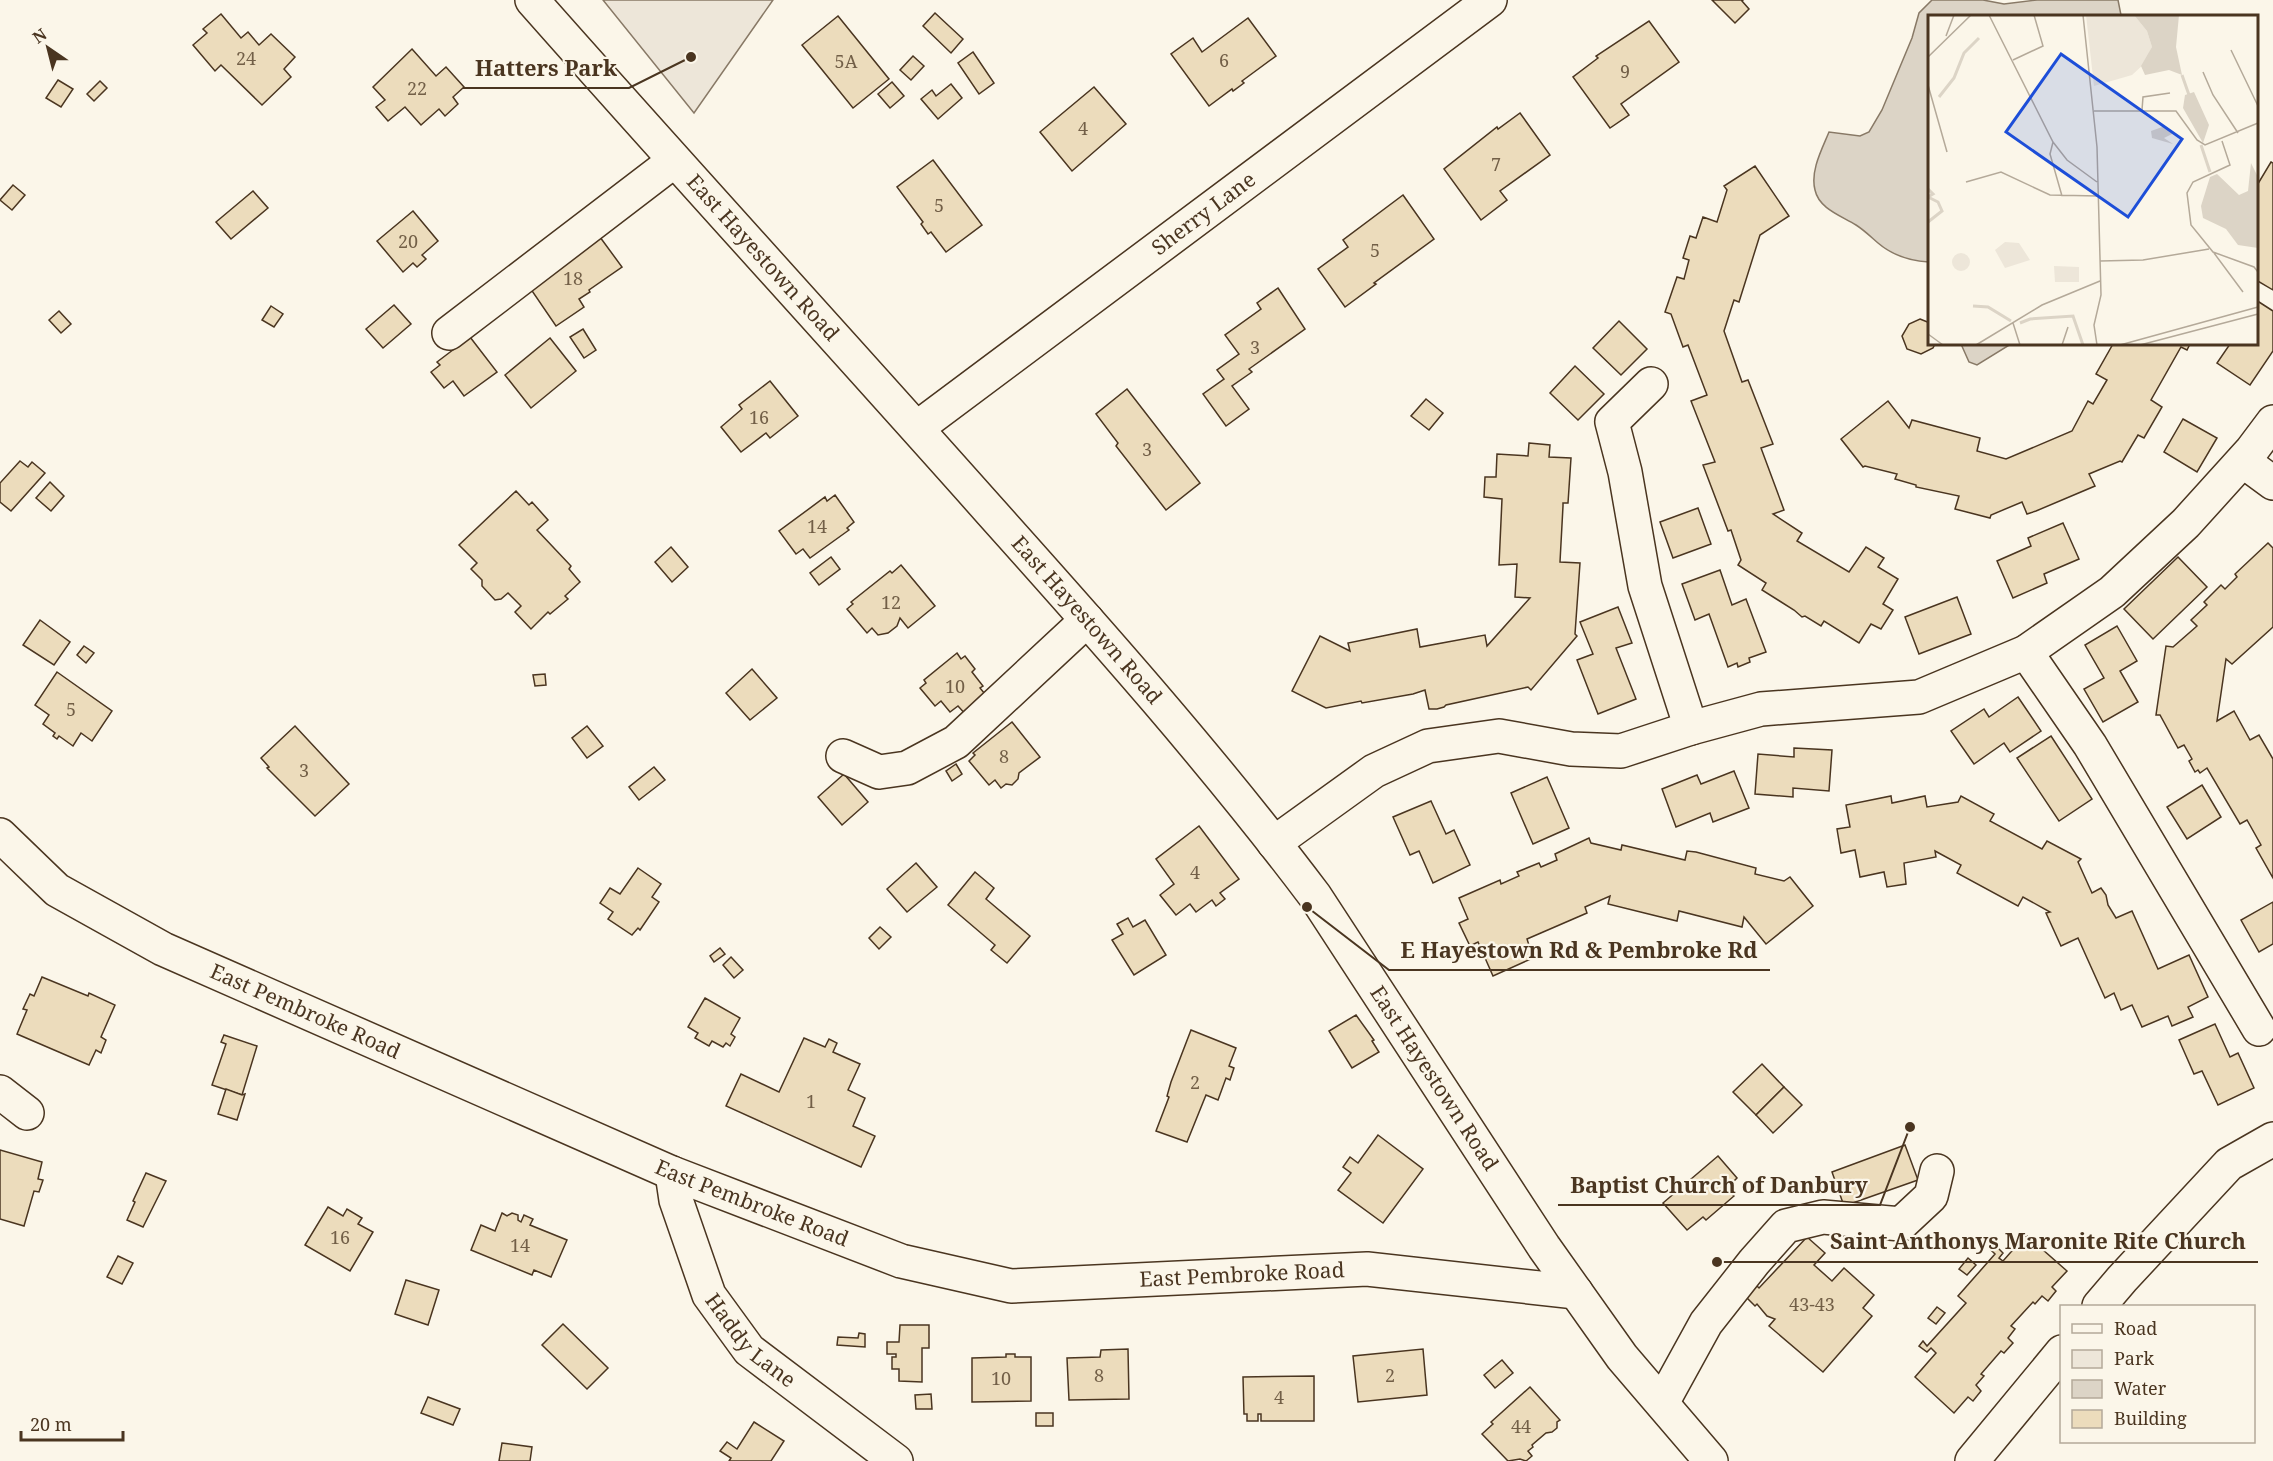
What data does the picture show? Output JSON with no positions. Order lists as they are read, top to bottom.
{
  "streets": {
    "street": [
      "Sherry Lane",
      "East Hayestown Road",
      "East Pembroke Road",
      "Haddy Lane"
    ]
  },
  "crossings": [
    ["Sherry Lane", "East Hayestown Road"],
    ["East Hayestown Road", "East Pembroke Road"],
    ["East Pembroke Road", "Haddy Lane"]
  ],
  "places": [
    "Hatters Park",
    "E Hayestown Rd & Pembroke Rd",
    "Baptist Church of Danbury",
    "Saint Anthonys Maronite Rite Church"
  ],
  "house_numbers": [
    "24",
    "6",
    "5A",
    "9",
    "22",
    "4",
    "7",
    "5",
    "20",
    "5",
    "18",
    "3",
    "16",
    "3",
    "14",
    "12",
    "10",
    "5",
    "8",
    "3",
    "4",
    "2",
    "1",
    "16",
    "14",
    "43-43",
    "8",
    "2",
    "10",
    "4",
    "44"
  ],
  "legend": [
    "Road",
    "Park",
    "Water",
    "Building"
  ],
  "scale_bar": "20 m",
  "north": "top left"
}
